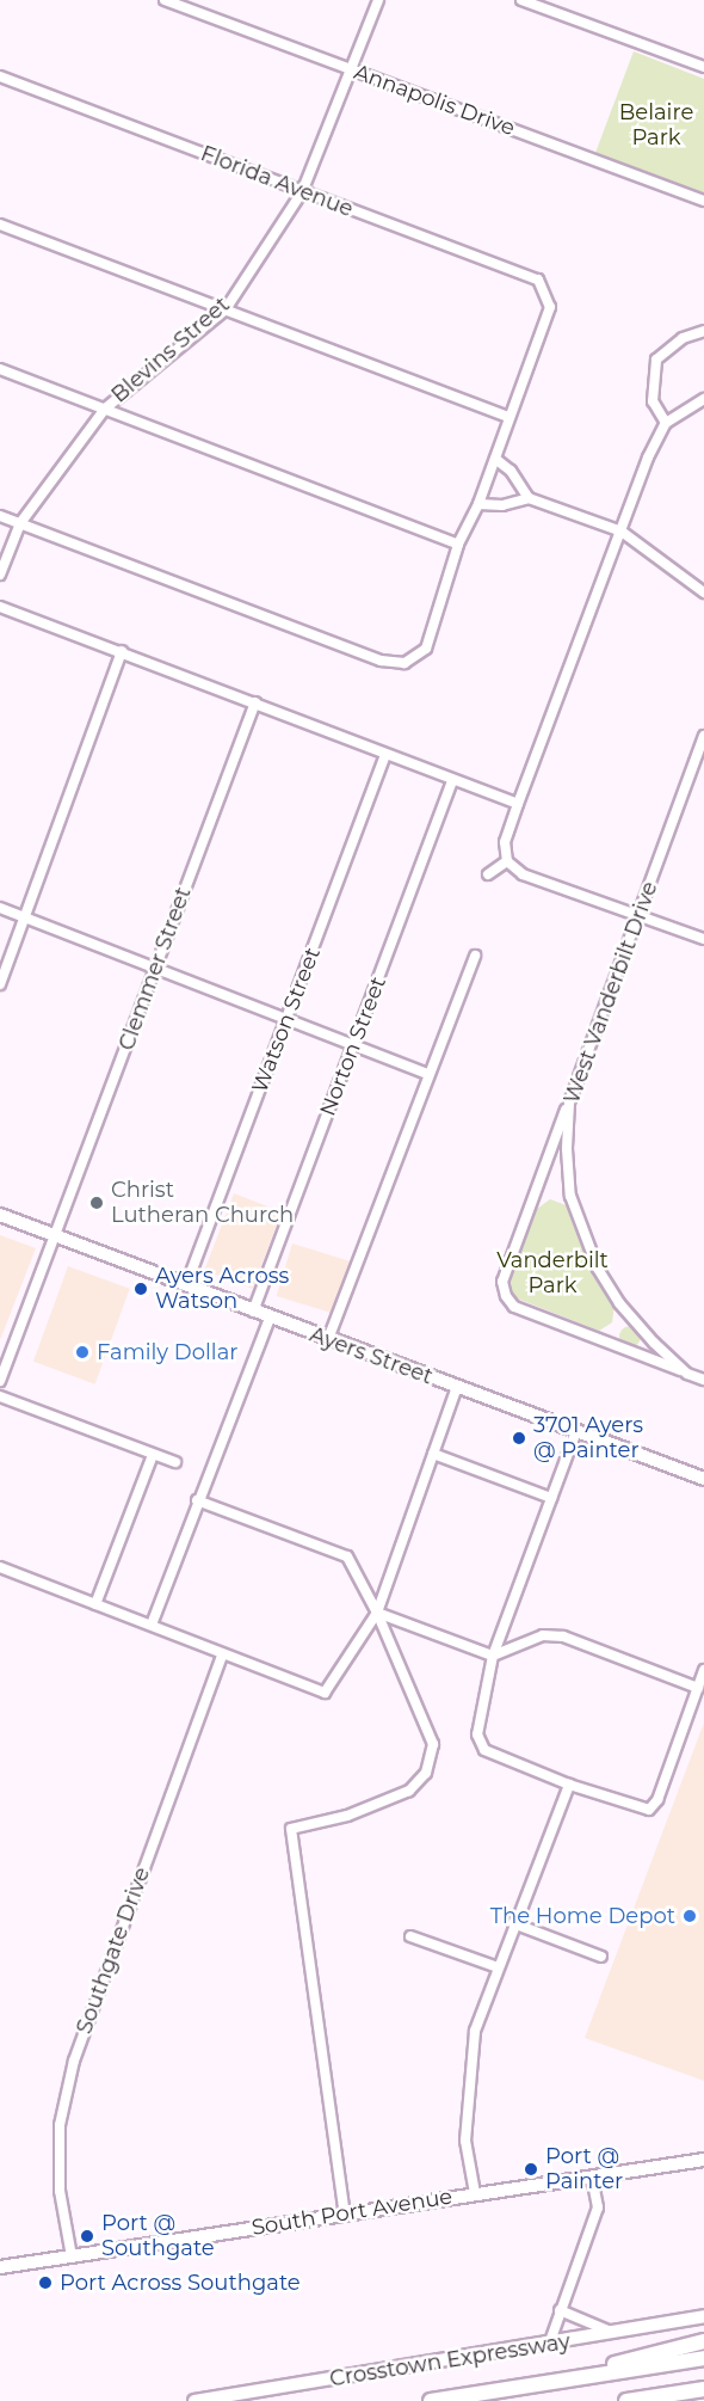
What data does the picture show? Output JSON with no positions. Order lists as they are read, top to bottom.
{
  "streets": {
    "highway": ["Crosstown Expressway"],
    "main road": ["Ayers Street", "South Port Avenue"],
    "street": [
      "Annapolis Drive",
      "Florida Avenue",
      "Blevins Street",
      "Clemmer Street",
      "West Vanderbilt Drive",
      "Watson Street",
      "Norton Street",
      "Southgate Drive"
    ]
  },
  "crossings": [
    ["Annapolis Drive", "Blevins Street"],
    ["Florida Avenue", "Blevins Street"],
    ["Clemmer Street", "Ayers Street"],
    ["Watson Street", "Ayers Street"],
    ["Norton Street", "Ayers Street"],
    ["Southgate Drive", "South Port Avenue"]
  ],
  "parks": ["Belaire Park", "Vanderbilt Park"],
  "places": [
    "Christ Lutheran Church",
    "Ayers Across Watson",
    "Family Dollar",
    "3701 Ayers @ Painter",
    "The Home Depot",
    "Port @ Painter",
    "Port @ Southgate",
    "Port Across Southgate"
  ]
}
